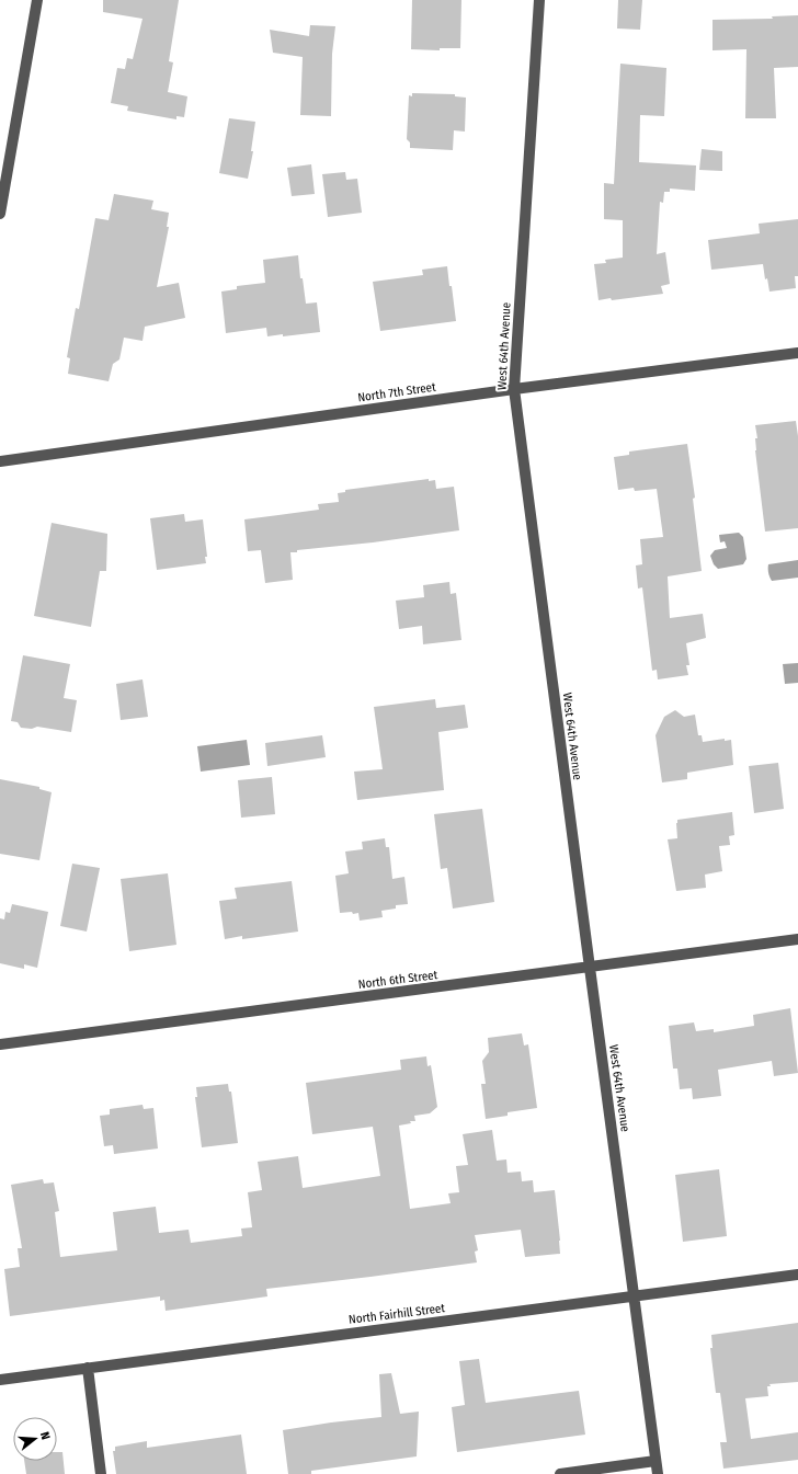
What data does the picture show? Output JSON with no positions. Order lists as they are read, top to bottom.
{
  "streets": {
    "street": [
      "West 64th Avenue",
      "North 7th Street",
      "North 6th Street",
      "North Fairhill Street"
    ]
  },
  "crossings": [
    ["West 64th Avenue", "North 7th Street"],
    ["West 64th Avenue", "North 6th Street"],
    ["West 64th Avenue", "North Fairhill Street"]
  ],
  "north": "right"
}
